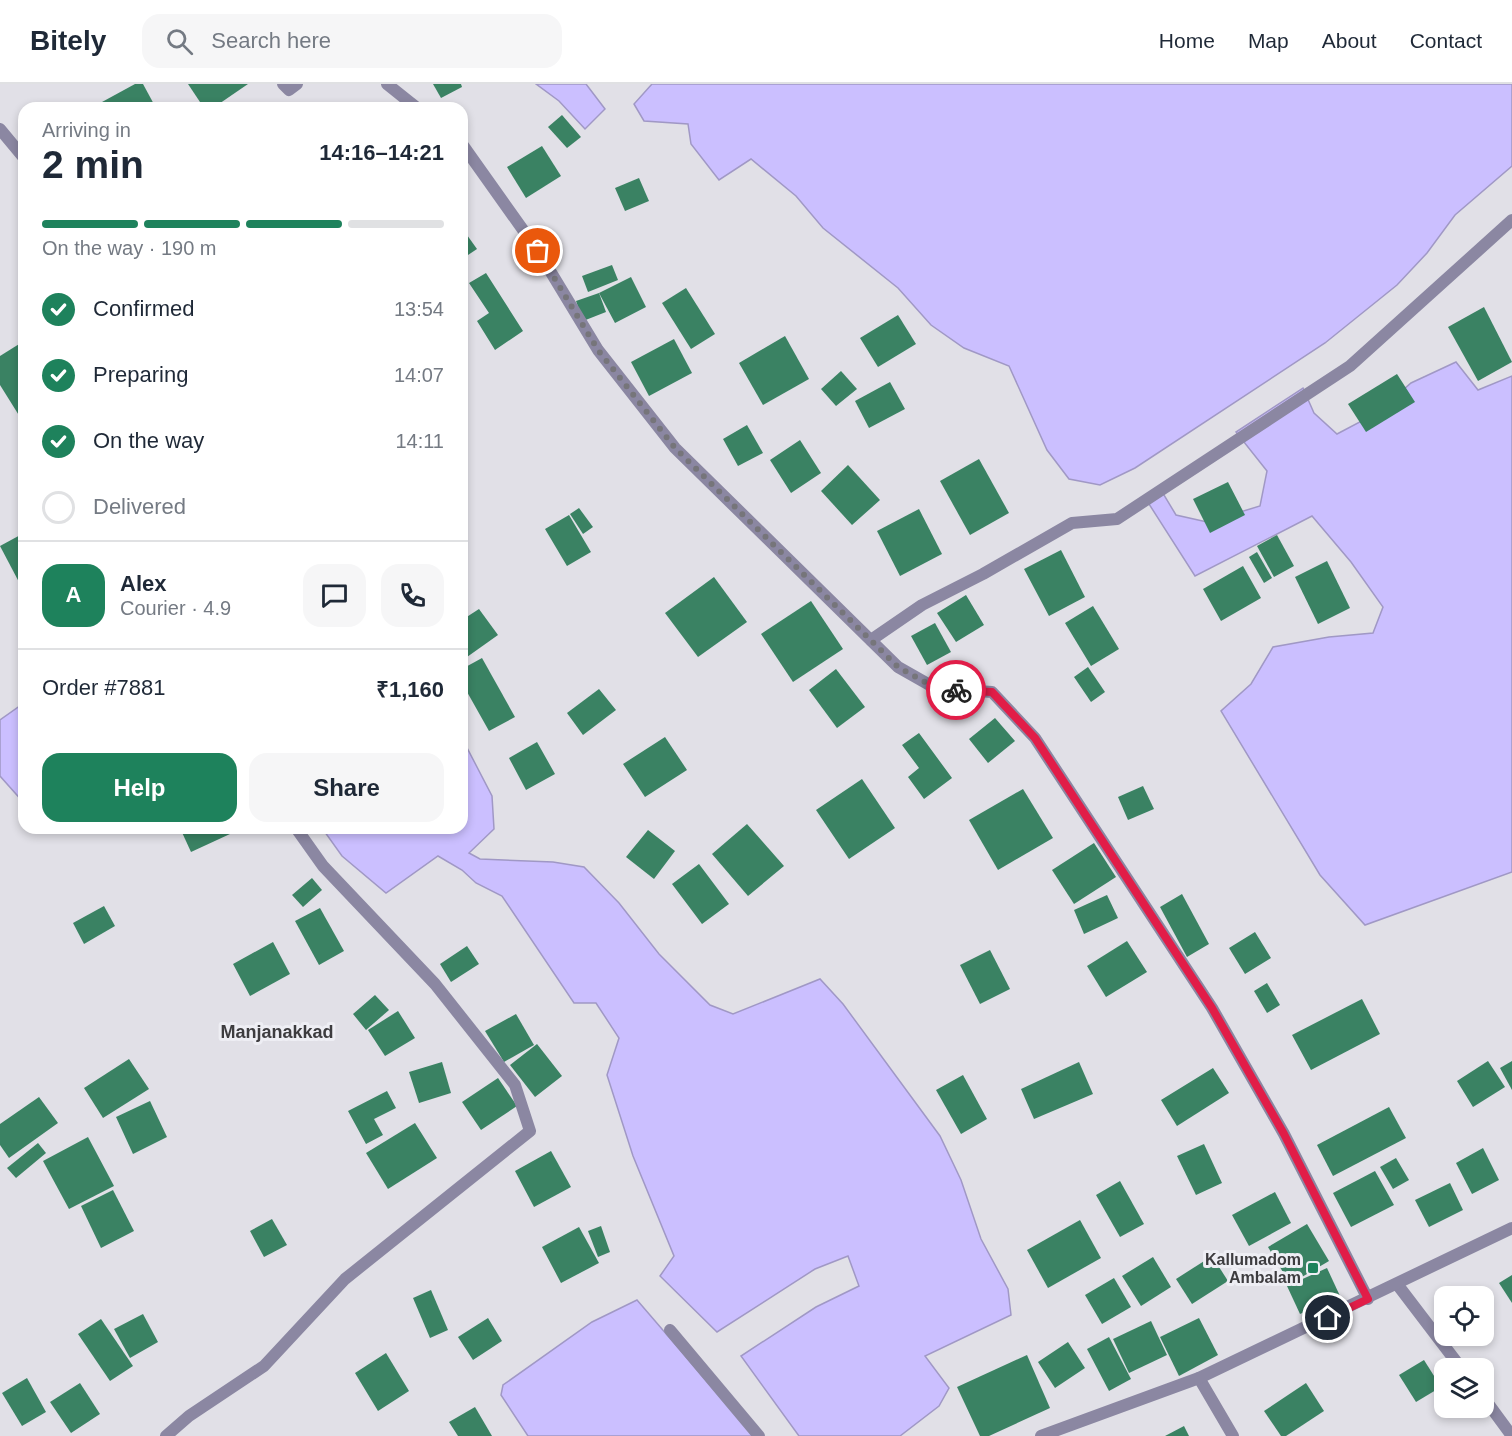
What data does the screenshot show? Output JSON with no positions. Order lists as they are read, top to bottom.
{
  "districts": ["Manjanakkad"],
  "places": {
    "transit": ["Kallumadom Ambalam"]
  },
  "page": {
    "header": "Bitely",
    "search": "Search here",
    "nav": [
      "Home",
      "Map",
      "About",
      "Contact"
    ],
    "heading": ["2 min", "Arriving in", "14:16–14:21"],
    "panel": [
      "Alex",
      "Courier · 4.9",
      "Order #7881",
      "₹1,160"
    ],
    "bar": "On the way · 190 m",
    "list": [
      ["Confirmed", "13:54"],
      ["Preparing", "14:07"],
      ["On the way", "14:11"],
      "Delivered"
    ],
    "round": "A",
    "buttons": ["Help", "Share"]
  }
}
